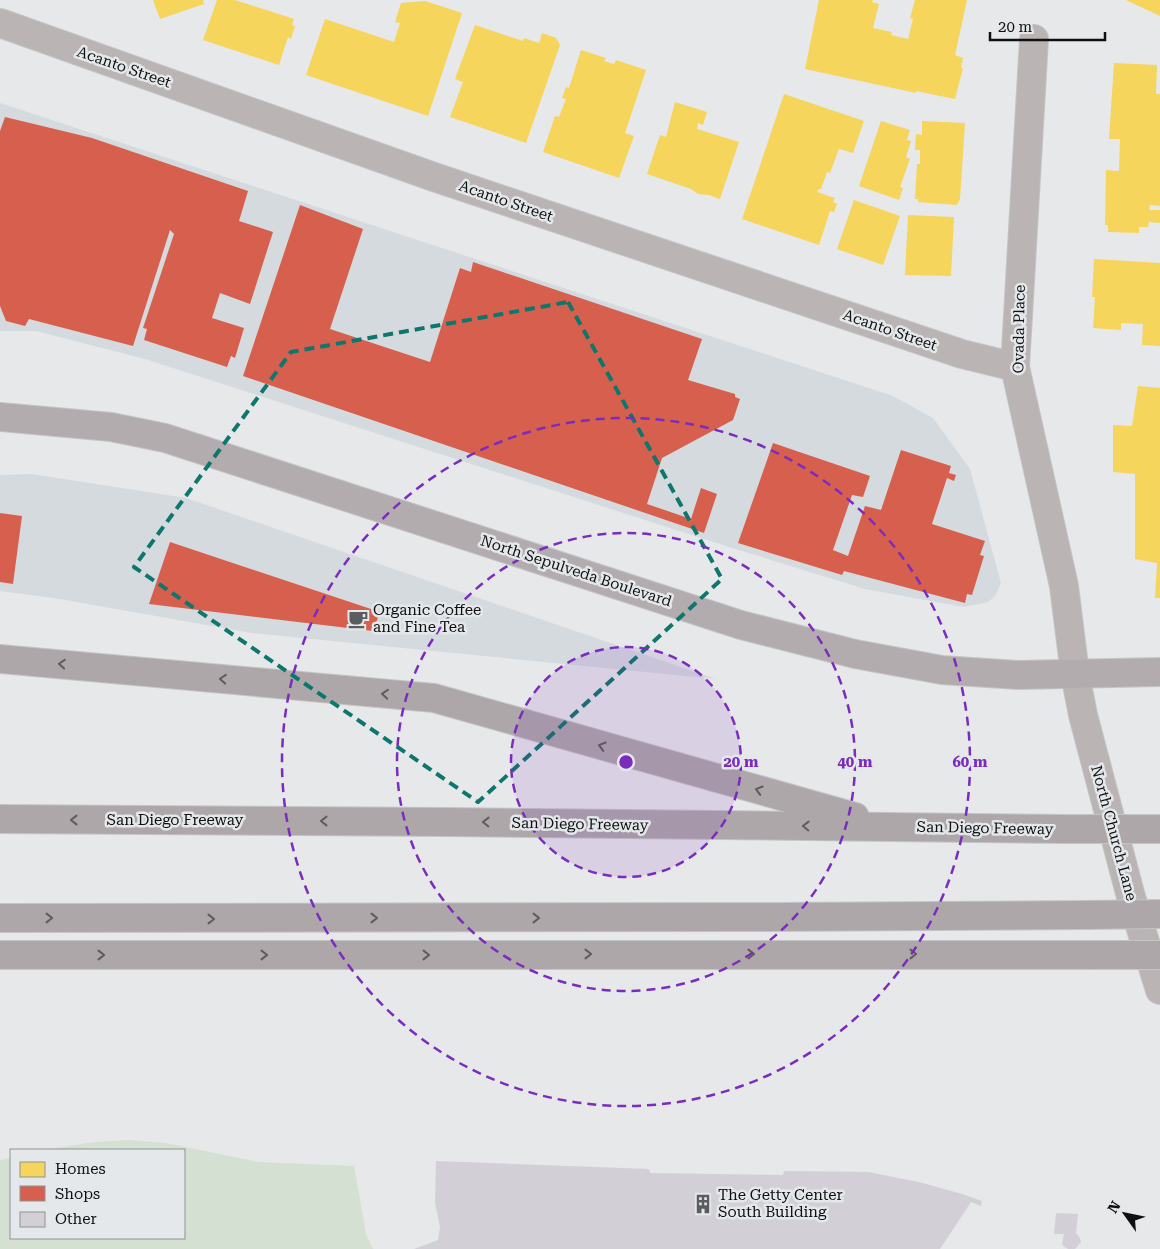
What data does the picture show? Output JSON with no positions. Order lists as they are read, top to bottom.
{
  "streets": {
    "highway": ["San Diego Freeway"],
    "main road": ["North Sepulveda Boulevard"],
    "street": ["Acanto Street", "Ovada Place", "North Church Lane"]
  },
  "crossings": [
    ["Acanto Street", "Ovada Place"],
    ["Ovada Place", "North Sepulveda Boulevard"],
    ["Ovada Place", "North Church Lane"],
    ["North Sepulveda Boulevard", "North Church Lane"]
  ],
  "places": {
    "cafe": ["Organic Coffee and Fine Tea"],
    "building": ["The Getty Center South Building"]
  },
  "legend": ["Homes", "Shops", "Other"],
  "scale_bar": "20 m",
  "north": "top left",
  "rings": ["20 m", "40 m", "60 m"]
}
